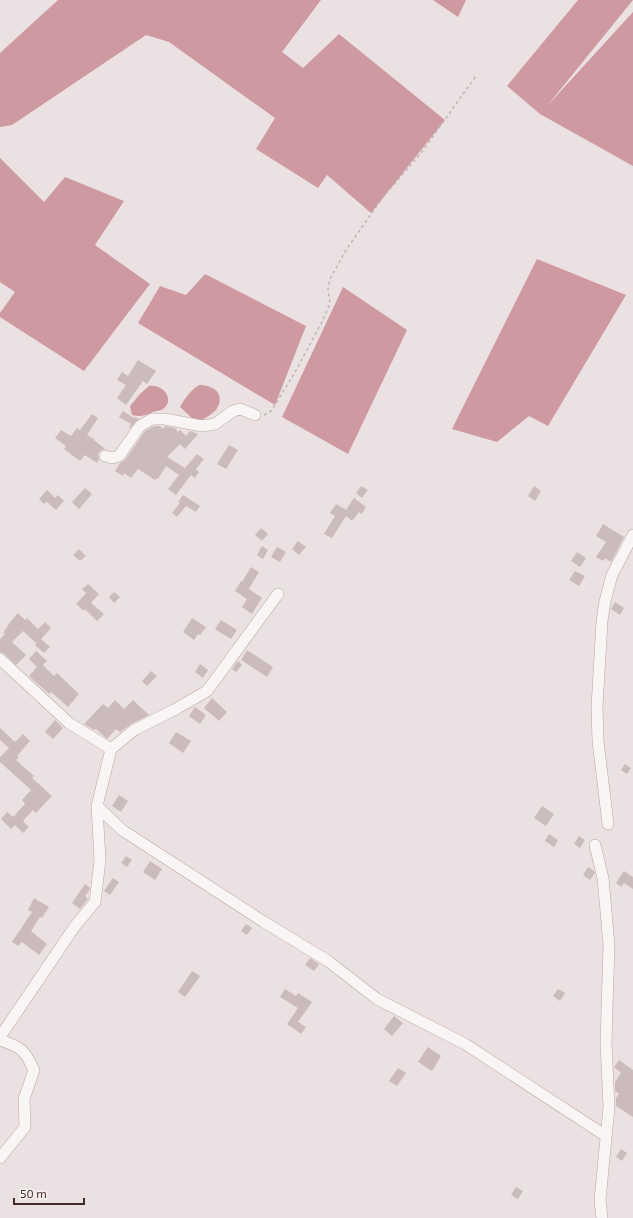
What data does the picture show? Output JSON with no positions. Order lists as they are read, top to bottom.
{
  "scale_bar": "50 m"
}
